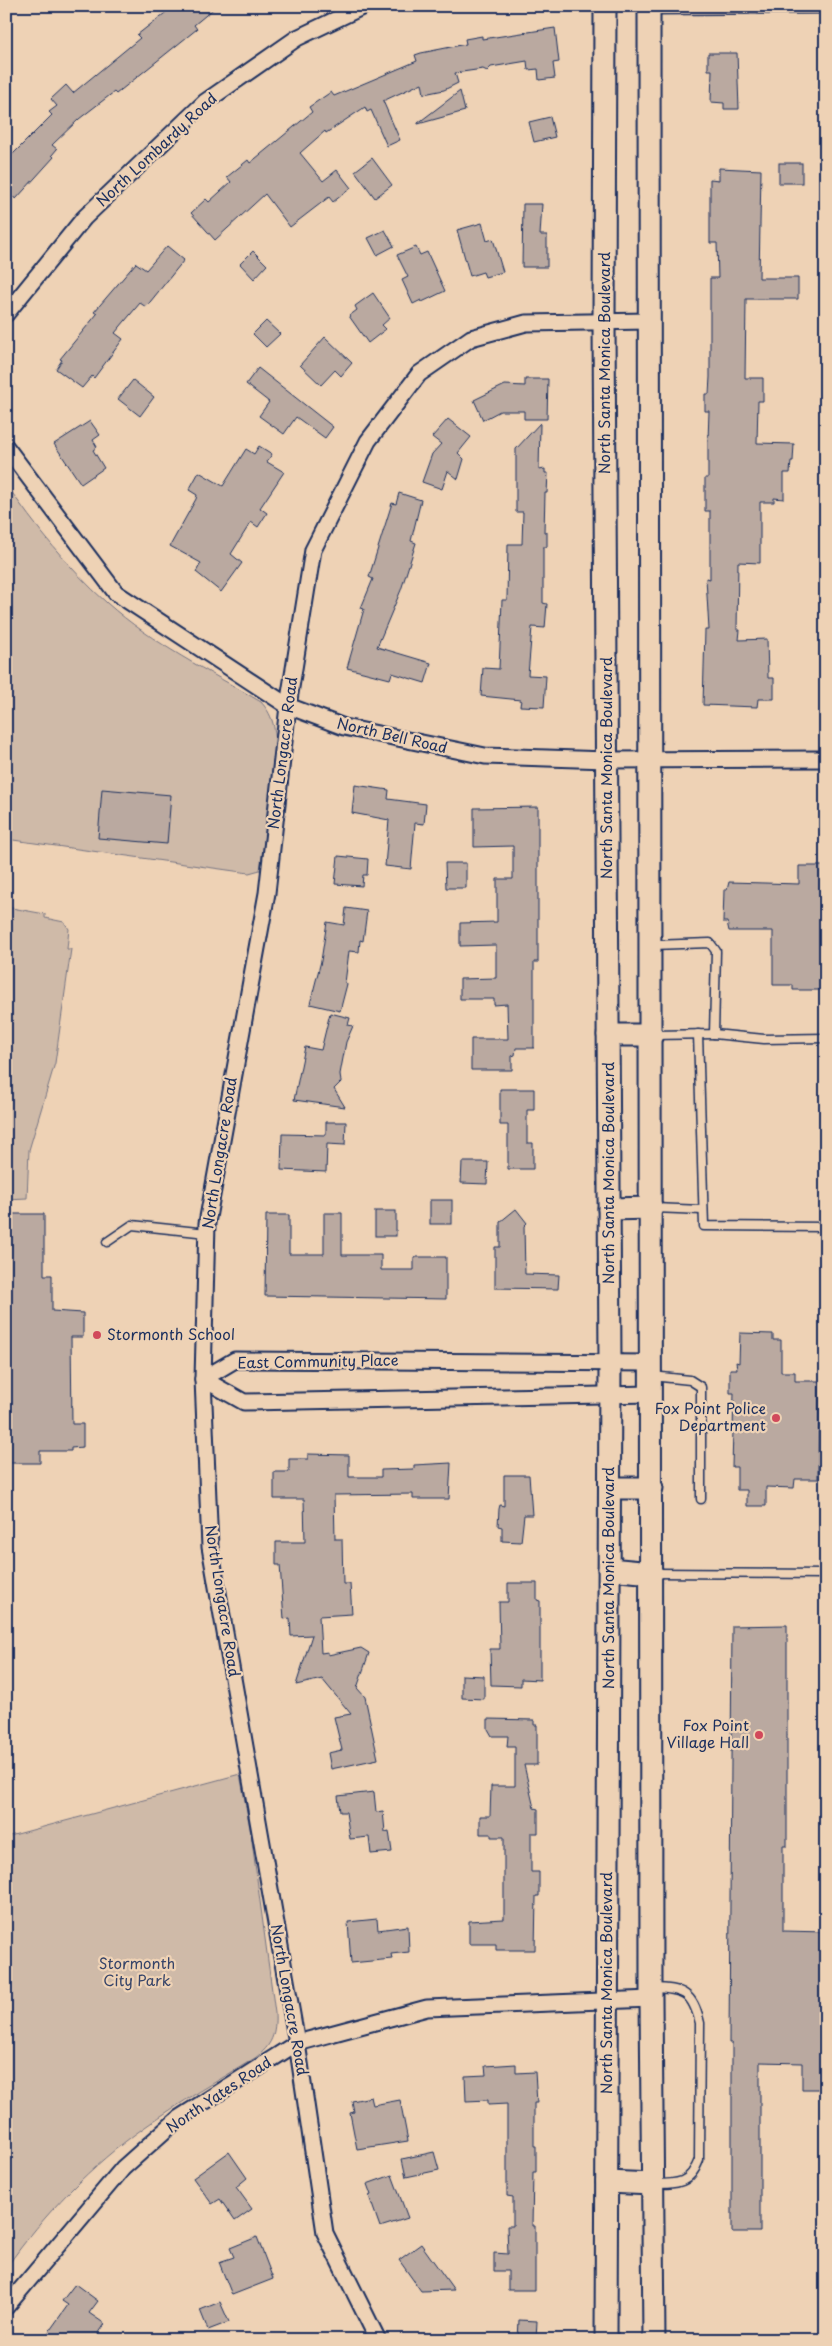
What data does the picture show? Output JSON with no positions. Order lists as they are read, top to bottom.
{
  "streets": {
    "street": [
      "North Lombardy Road",
      "North Santa Monica Boulevard",
      "North Bell Road",
      "North Longacre Road",
      "East Community Place",
      "North Yates Road"
    ]
  },
  "crossings": [
    ["North Santa Monica Boulevard", "North Bell Road"],
    ["North Santa Monica Boulevard", "North Longacre Road"],
    ["North Santa Monica Boulevard", "East Community Place"],
    ["North Santa Monica Boulevard", "North Yates Road"],
    ["North Bell Road", "North Longacre Road"],
    ["North Longacre Road", "East Community Place"],
    ["North Longacre Road", "North Yates Road"]
  ],
  "parks": ["Stormonth City Park"],
  "places": ["Stormonth School", "Fox Point Police Department", "Fox Point Village Hall"]
}
